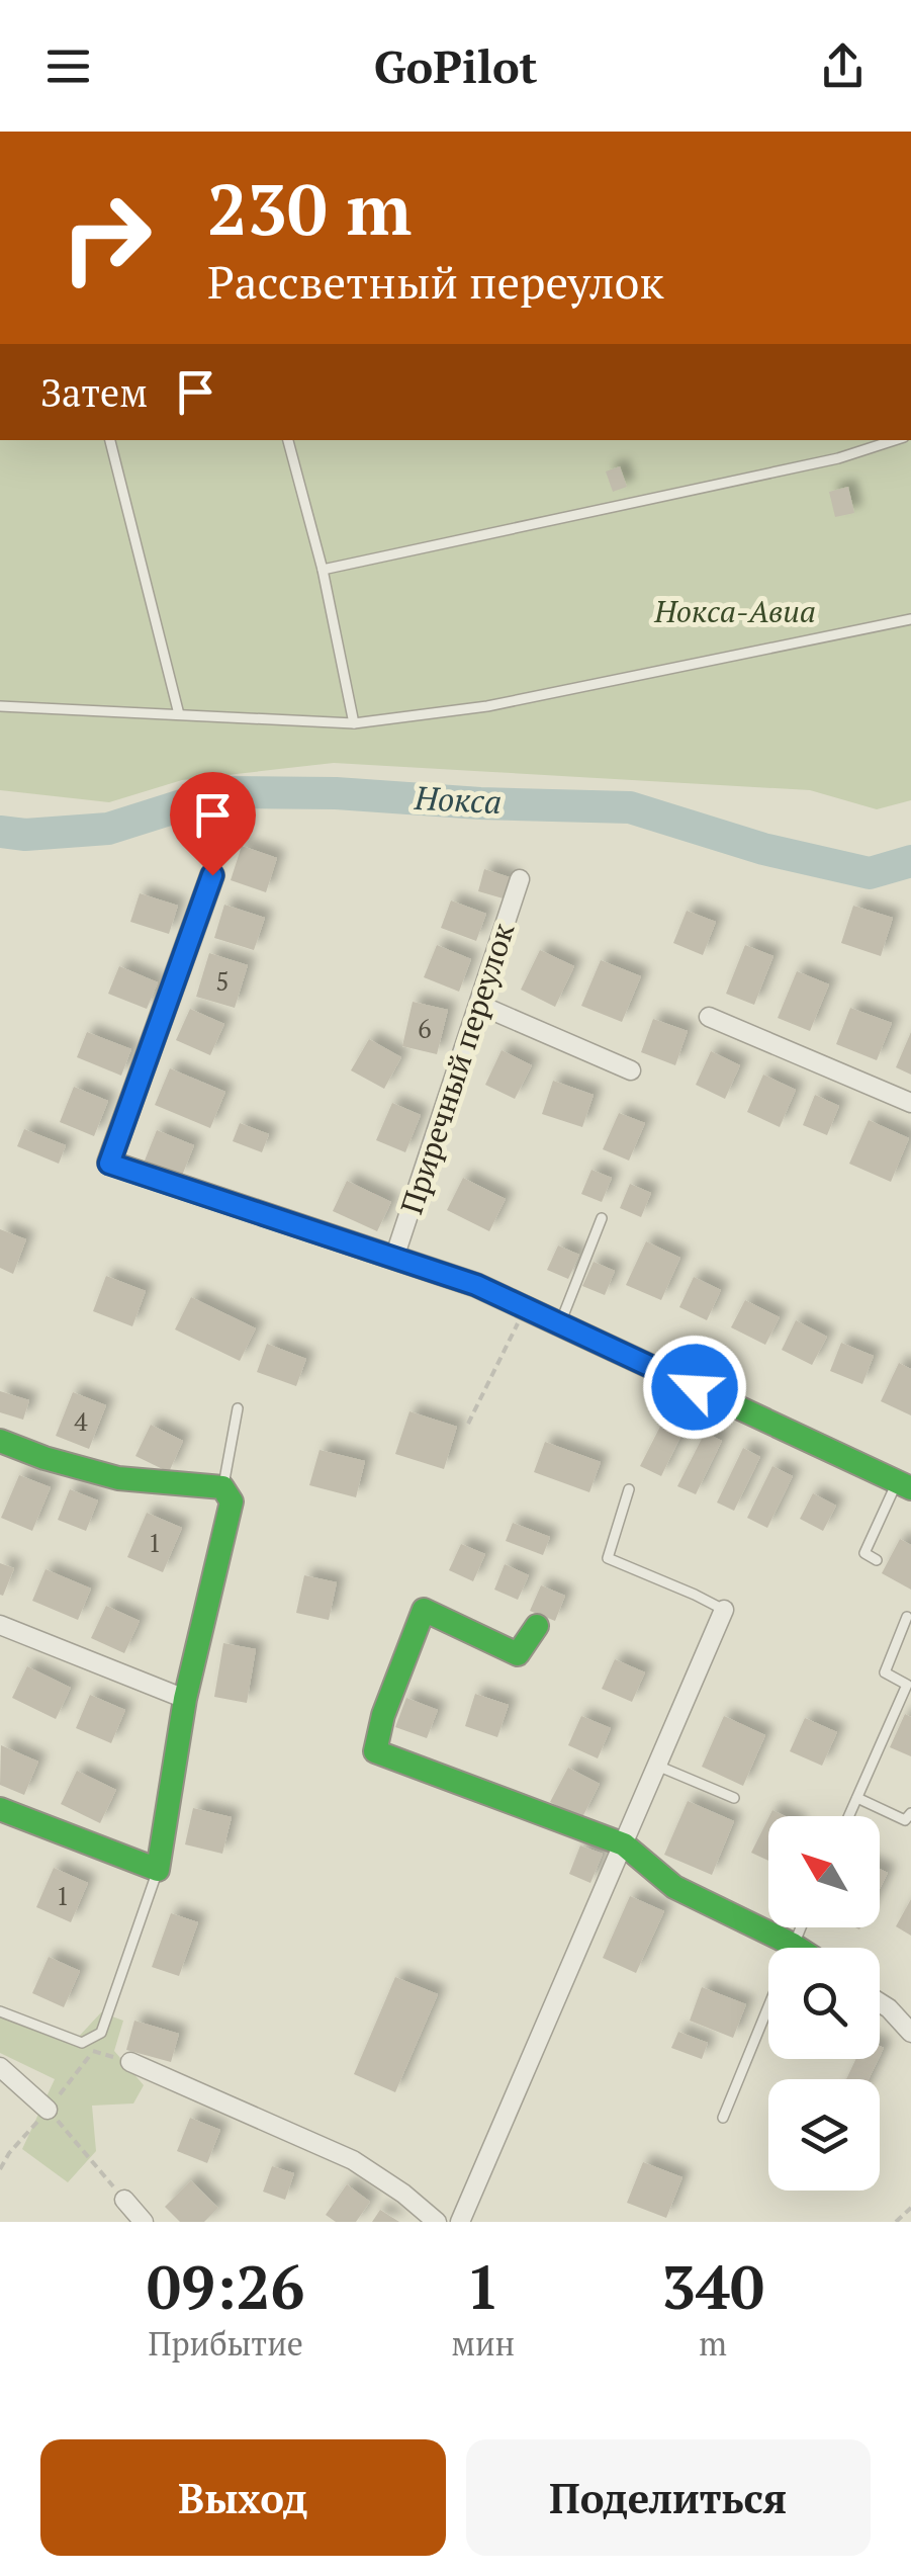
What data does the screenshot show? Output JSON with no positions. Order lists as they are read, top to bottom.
{
  "streets": {
    "street": ["Приречный переулок"]
  },
  "water": ["Нокса"],
  "parks": ["Нокса-Авиа"],
  "house_numbers": [
    "5",
    "6",
    "4",
    "1",
    "1"
  ],
  "north": "top left",
  "page": {
    "header": "GoPilot",
    "turn": ["230 m", "Рассветный переулок"],
    "then": "Затем",
    "eta": [
      "09:26",
      "Прибытие",
      "1",
      "мин",
      "340",
      "m"
    ],
    "buttons": ["Выход", "Поделиться"]
  }
}
